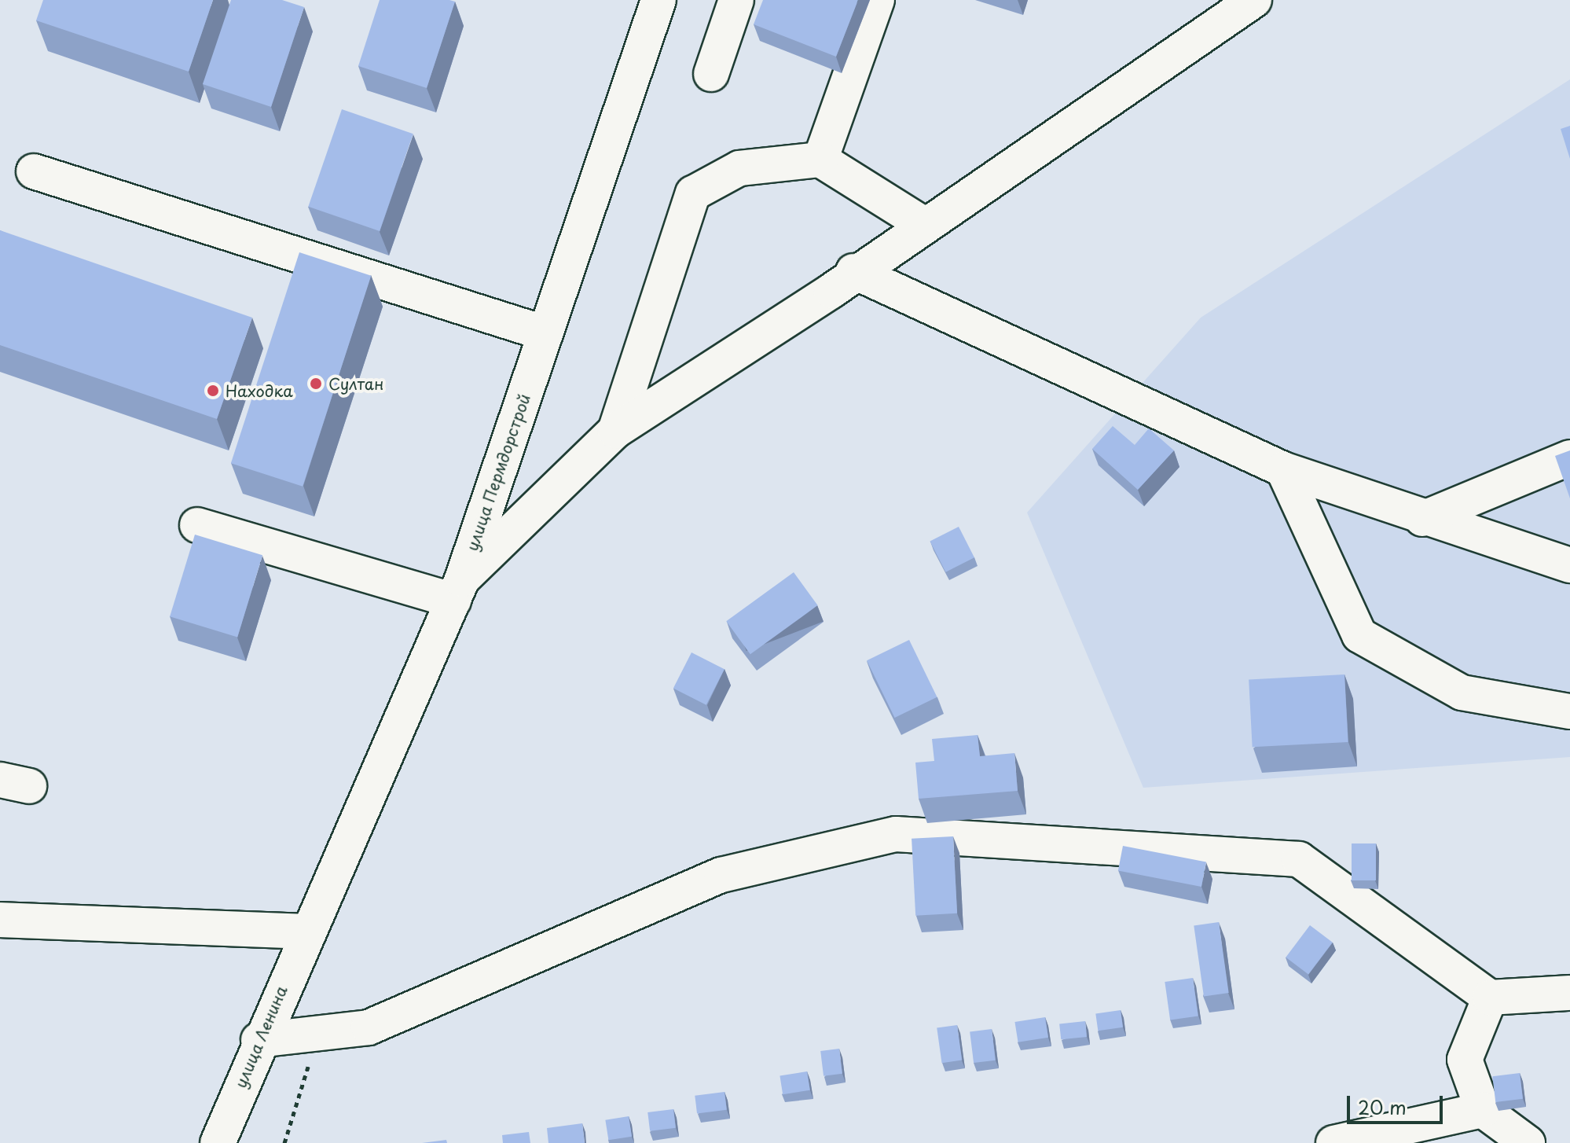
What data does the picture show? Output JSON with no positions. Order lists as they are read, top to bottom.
{
  "streets": {
    "street": ["улица Пермдорстрой", "улица Ленина"]
  },
  "crossings": [
    ["улица Пермдорстрой", "улица Ленина"]
  ],
  "places": ["Султан", "Находка"],
  "scale_bar": "20 m"
}
